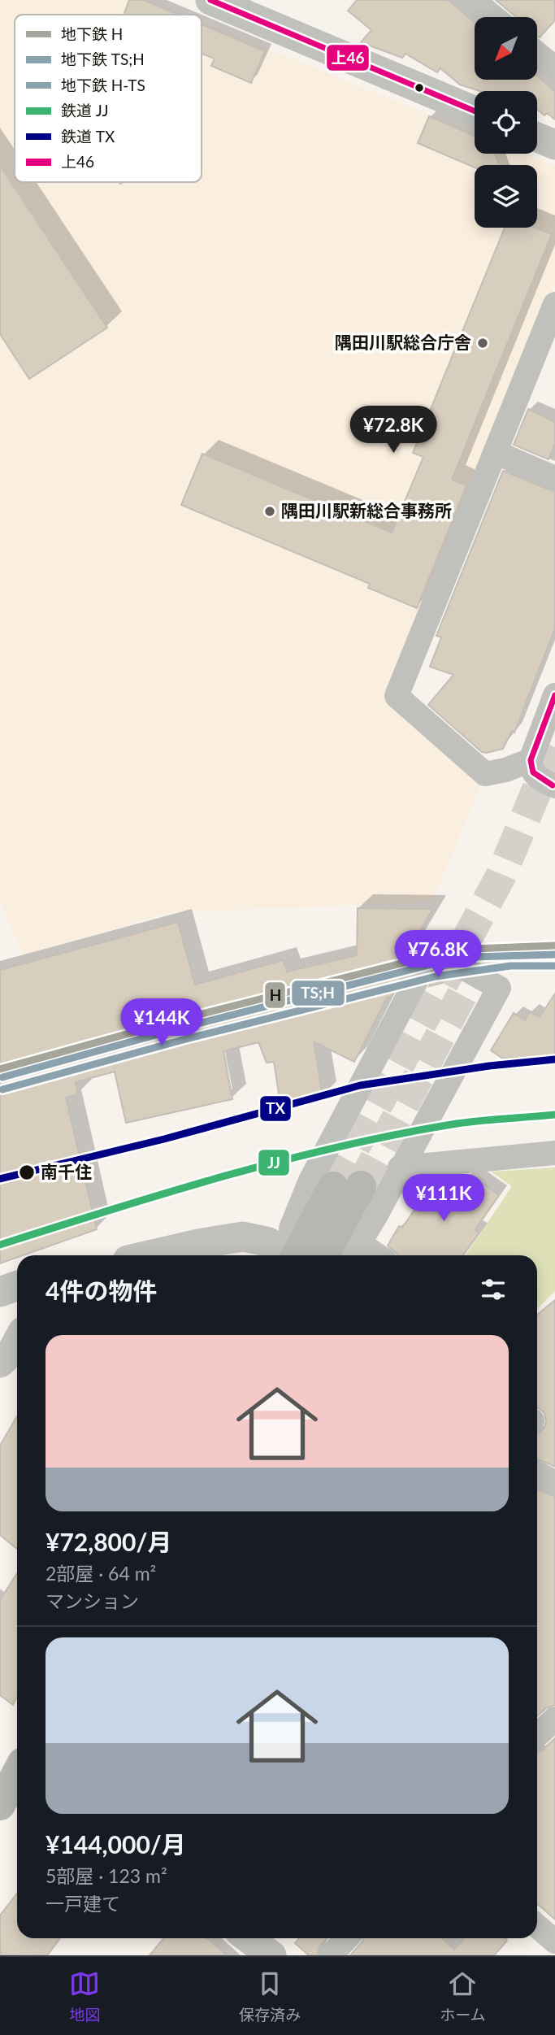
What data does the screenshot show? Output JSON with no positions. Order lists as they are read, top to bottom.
{
  "places": ["隅田川駅総合庁舎", "隅田川駅新総合事務所", "南千住"],
  "lines": [
    "transit line 上46",
    "metro line H",
    "metro line TS;H",
    "metro line H-TS",
    "rail line TX",
    "rail line JJ"
  ],
  "legend": [
    "地下鉄 H",
    "地下鉄 TS;H",
    "地下鉄 H-TS",
    "鉄道 JJ",
    "鉄道 TX",
    "上46"
  ],
  "north": "bottom left",
  "page": {
    "price": [
      "¥72.8K",
      "¥76.8K",
      "¥144K",
      "¥111K"
    ],
    "heading": "4件の物件",
    "list": [
      {
        "name": "¥72,800/月",
        "note": "2部屋 · 64 m² · マンション"
      },
      {
        "name": "¥144,000/月",
        "note": "5部屋 · 123 m² · 一戸建て"
      }
    ],
    "tabs": ["地図", "保存済み", "ホーム"]
  }
}
